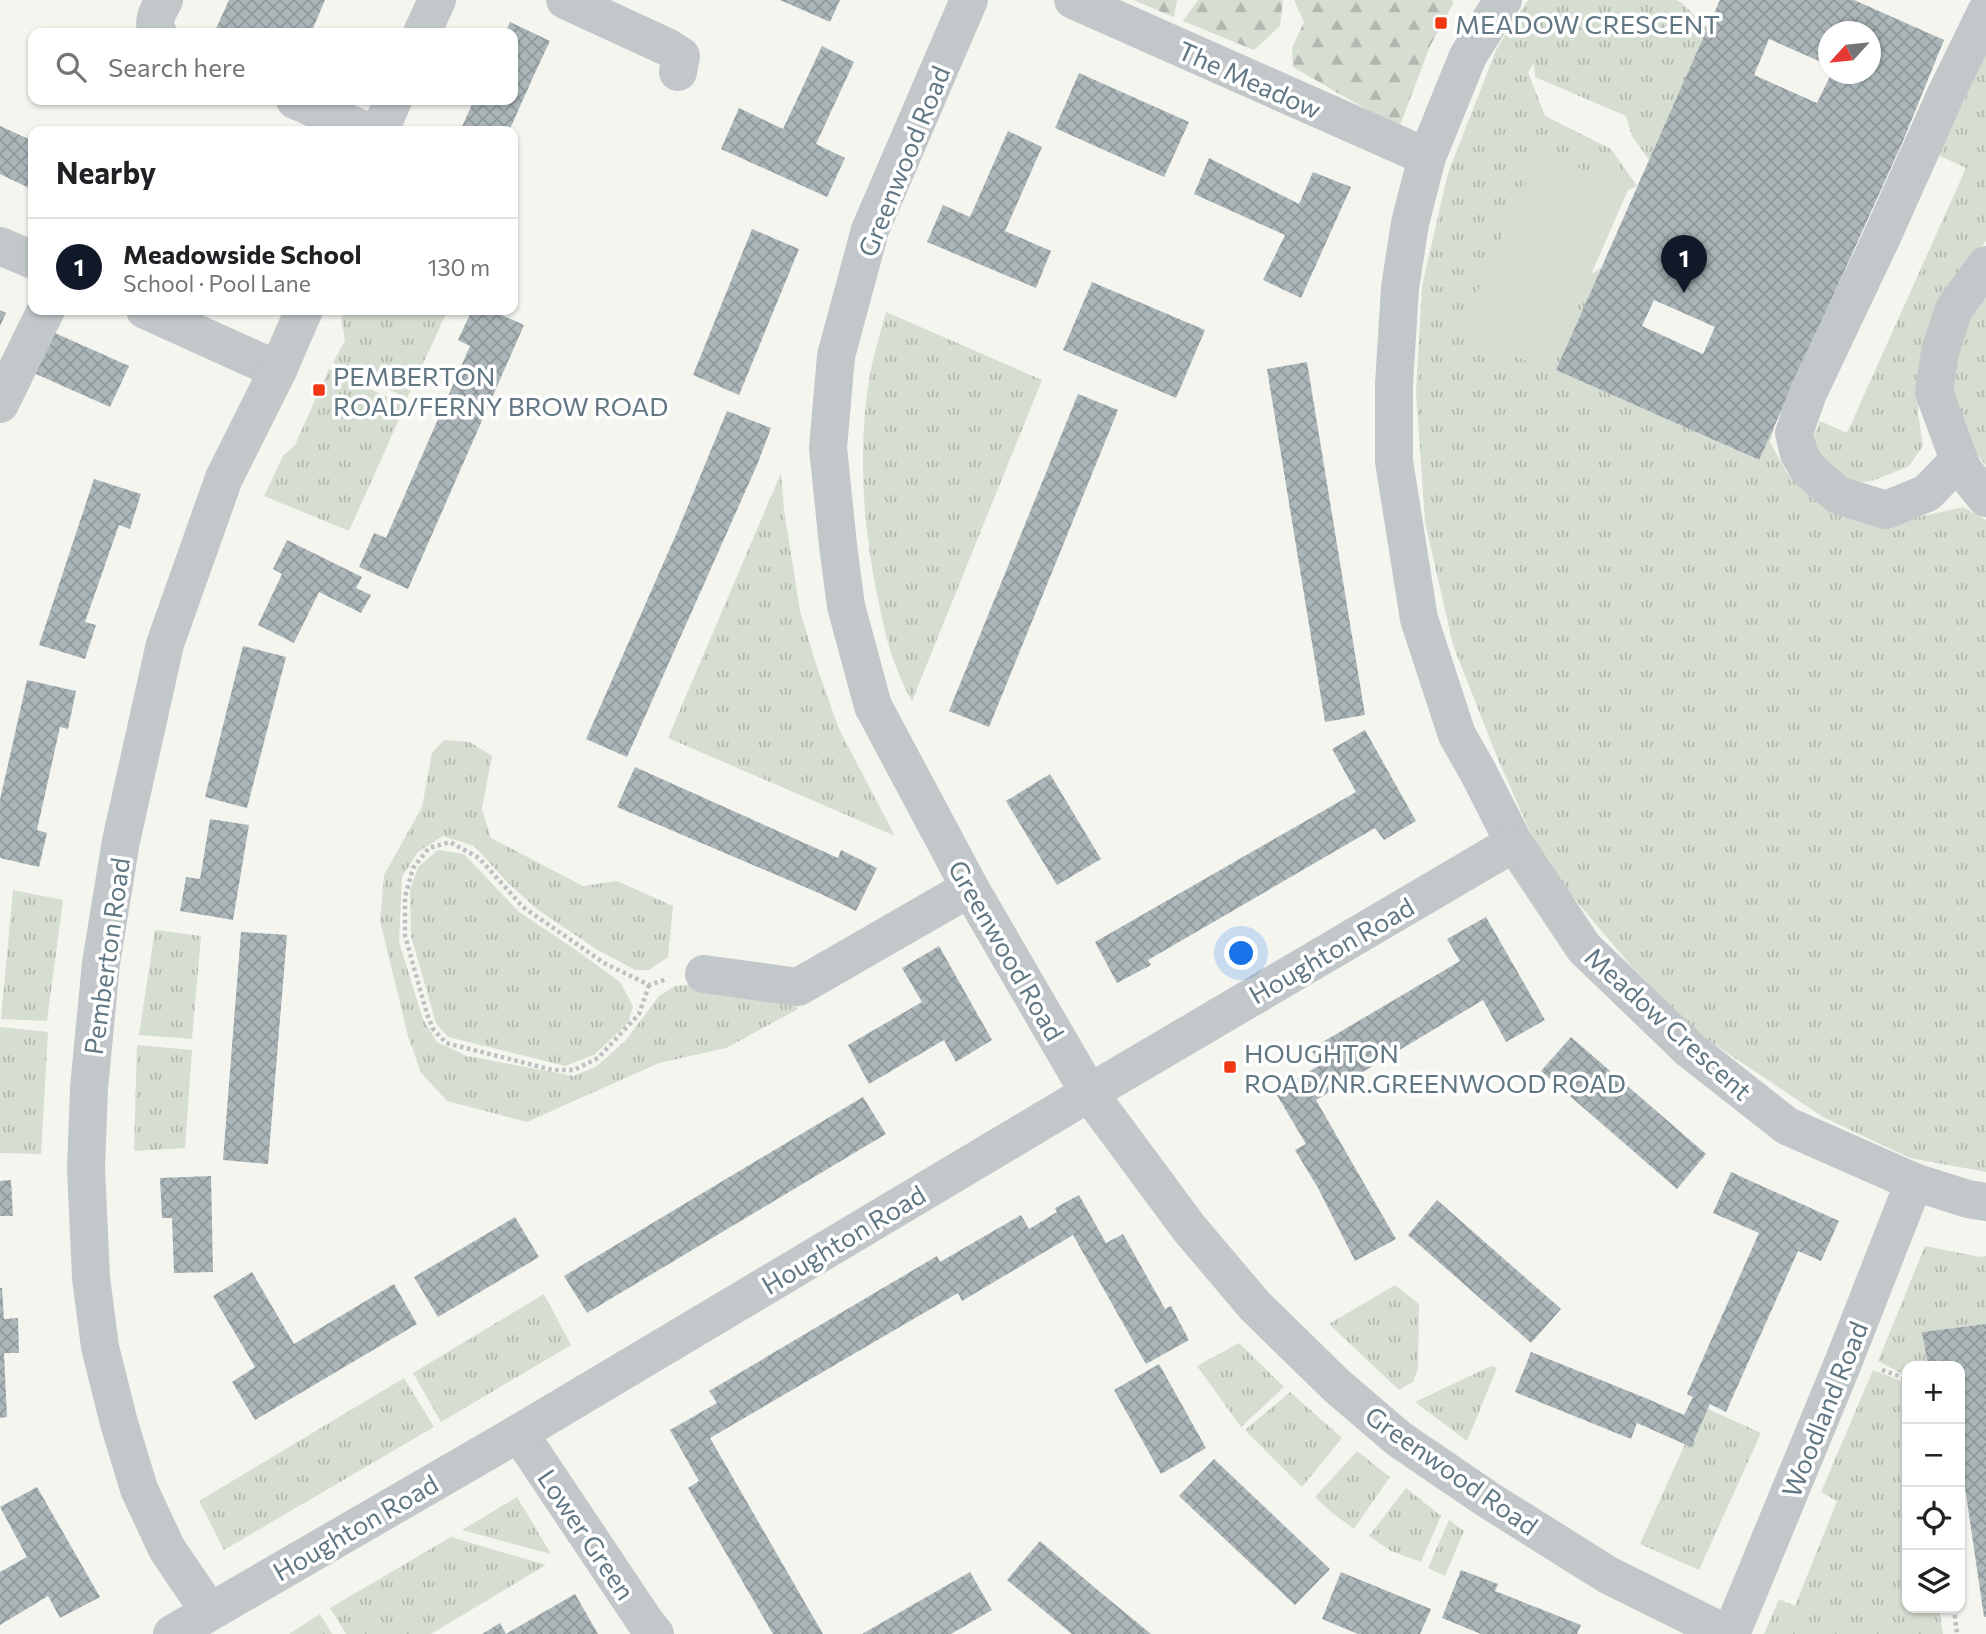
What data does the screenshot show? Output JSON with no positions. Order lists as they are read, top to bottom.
{
  "streets": {
    "street": [
      "The Meadow",
      "Greenwood Road",
      "Houghton Road",
      "Pemberton Road",
      "Meadow Crescent",
      "Woodland Road",
      "Lower Green"
    ]
  },
  "crossings": [
    ["The Meadow", "Meadow Crescent"],
    ["Greenwood Road", "Houghton Road"],
    ["Greenwood Road", "Woodland Road"],
    ["Houghton Road", "Pemberton Road"],
    ["Houghton Road", "Meadow Crescent"],
    ["Houghton Road", "Lower Green"],
    ["Meadow Crescent", "Woodland Road"]
  ],
  "places": {
    "transit": ["MEADOW CRESCENT", "PEMBERTON ROAD/FERNY BROW ROAD", "HOUGHTON ROAD/NR.GREENWOOD ROAD"]
  },
  "north": "bottom left",
  "page": {
    "search": "Search here",
    "heading": "Nearby",
    "list": [
      {
        "mark": "1",
        "name": "Meadowside School",
        "note": "School · Pool Lane",
        "value": "130 m"
      }
    ],
    "pins": "1",
    "map_buttons": ["+", "−"]
  }
}
